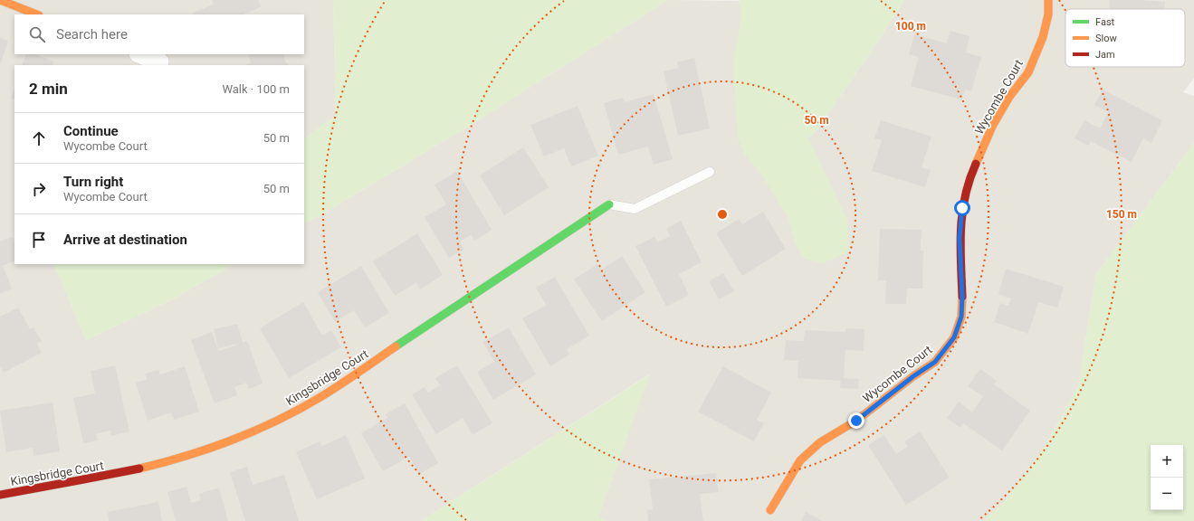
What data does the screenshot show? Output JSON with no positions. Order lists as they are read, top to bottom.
{
  "streets": {
    "street": ["Wycombe Court", "Kingsbridge Court"]
  },
  "legend": ["Fast", "Slow", "Jam"],
  "page": {
    "search": "Search here",
    "heading": ["2 min", "Walk · 100 m"],
    "list": [
      ["Continue", "Wycombe Court", "50 m"],
      ["Turn right", "Wycombe Court", "50 m"],
      "Arrive at destination"
    ],
    "map_buttons": ["+", "−"]
  },
  "rings": ["100 m", "50 m", "150 m"]
}
